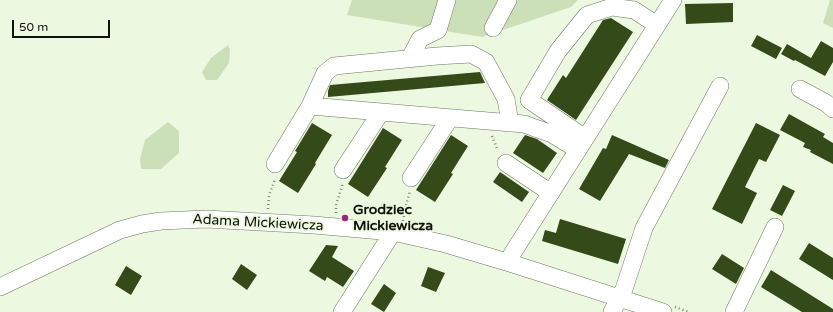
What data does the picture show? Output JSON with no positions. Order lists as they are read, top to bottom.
{
  "streets": {
    "street": ["Adama Mickiewicza"]
  },
  "places": ["Grodziec Mickiewicza"],
  "scale_bar": "50 m"
}
